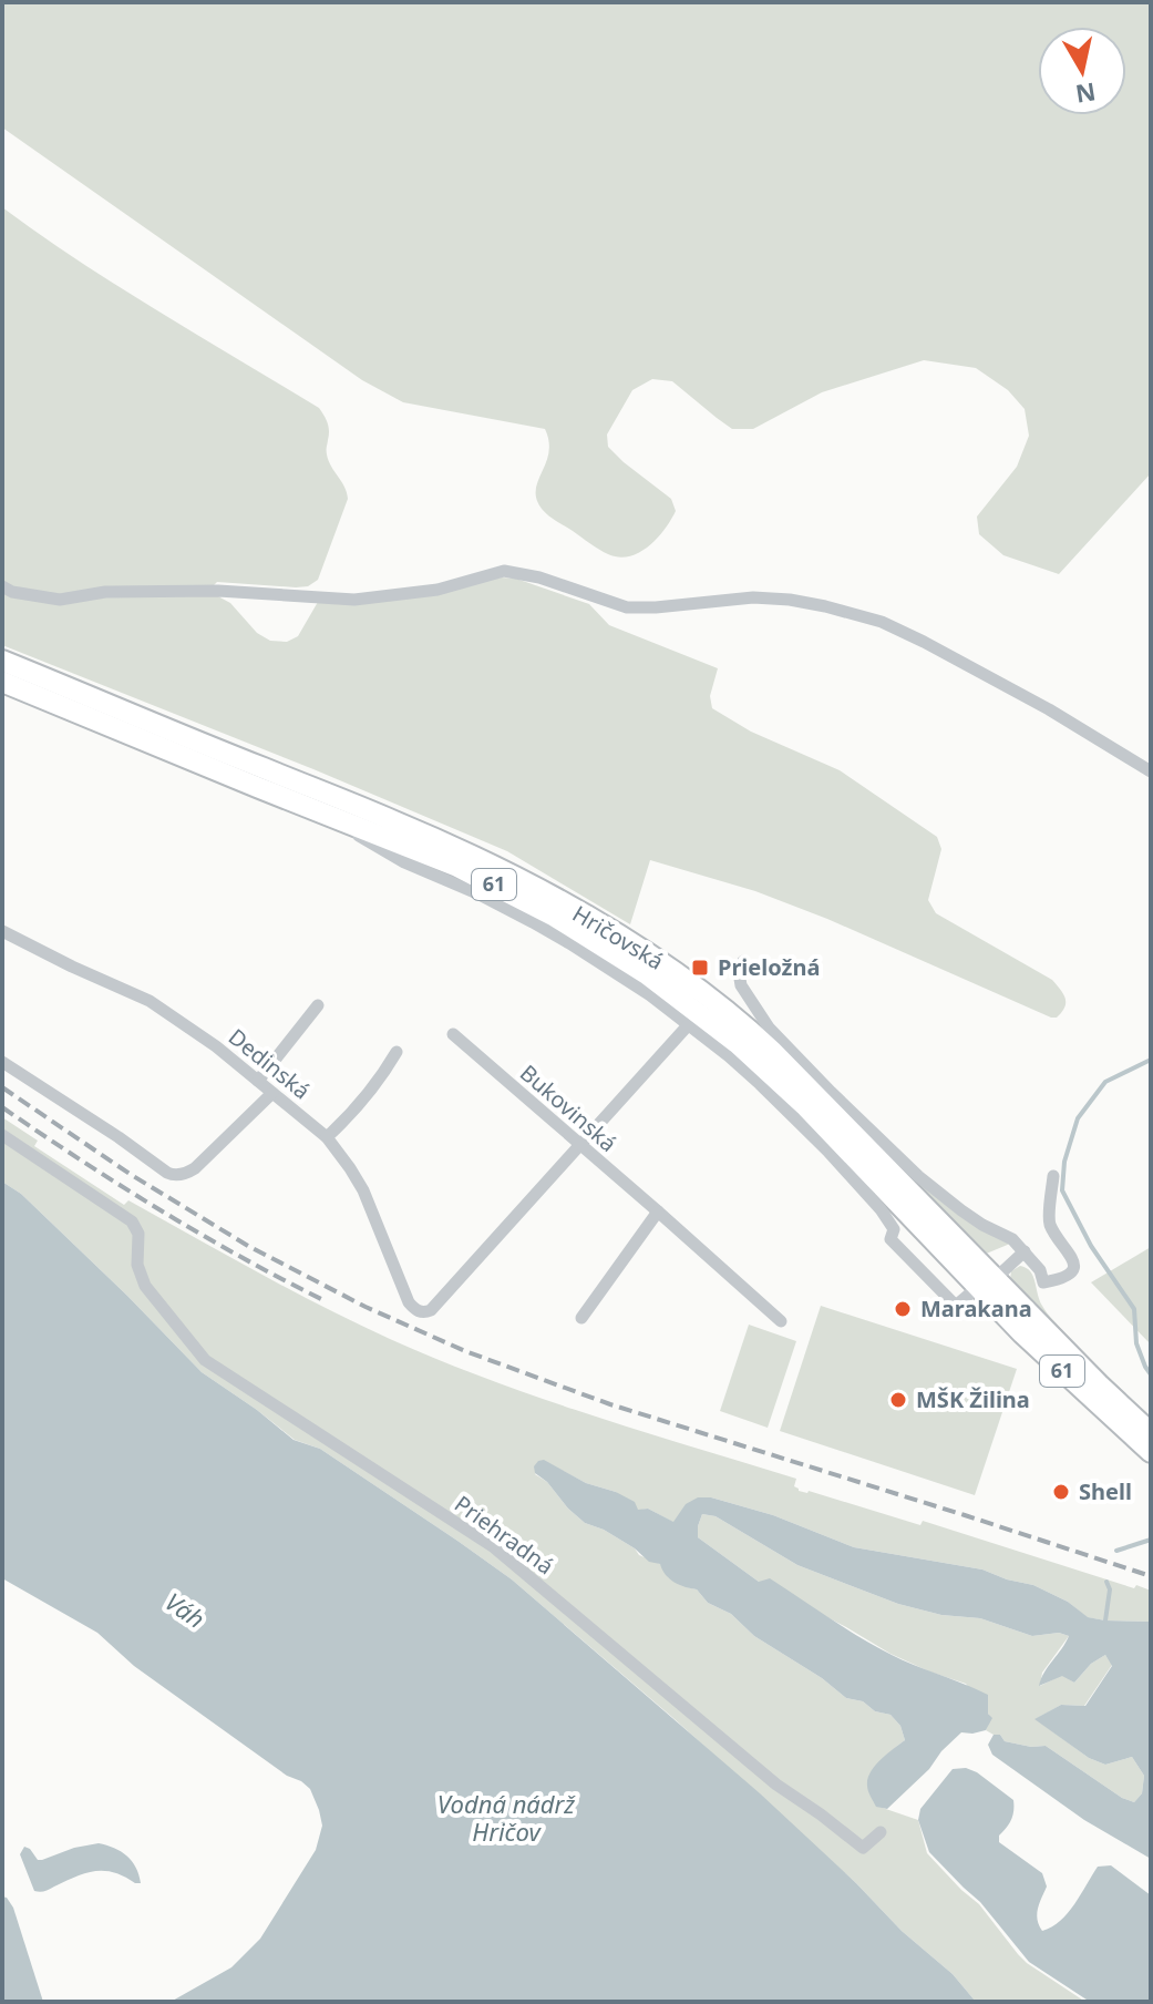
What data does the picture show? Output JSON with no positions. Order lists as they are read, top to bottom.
{
  "streets": {
    "main road": ["61", "Hričovská"],
    "street": ["Dedinská", "Bukovinská", "Priehradná"]
  },
  "crossings": [
    ["Dedinská", "Bukovinská"]
  ],
  "water": ["Váh", "Vodná nádrž Hričov"],
  "places": {
    "transit": ["Prieložná"],
    "other": ["Marakana", "MŠK Žilina", "Shell"]
  },
  "north": "bottom"
}
